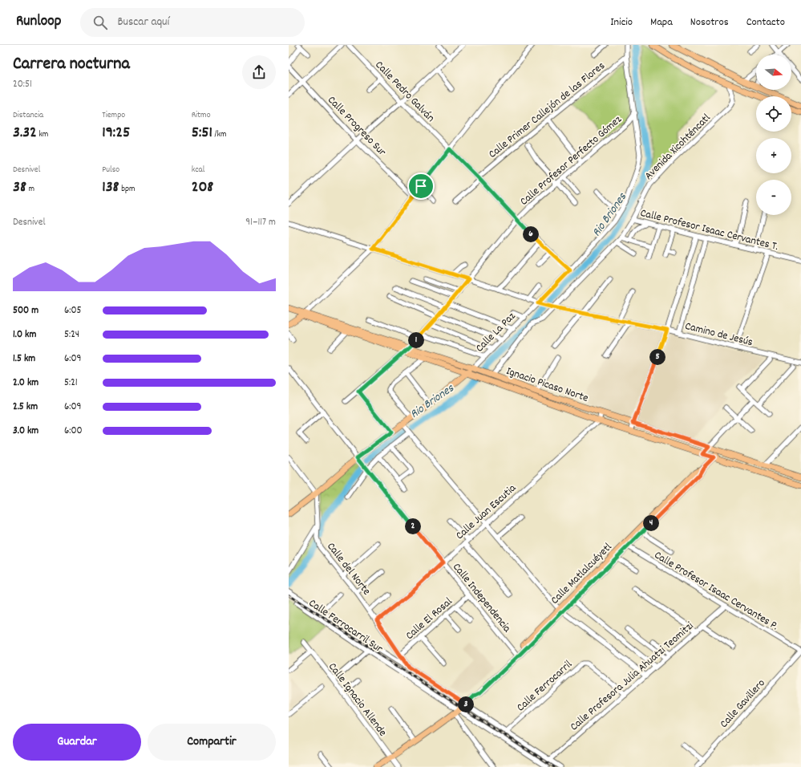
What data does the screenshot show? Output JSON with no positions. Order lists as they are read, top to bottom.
{
  "streets": {
    "main road": ["Calle La Paz", "Ignacio Picaso Norte", "Calle Matlalcuéyetl"],
    "street": [
      "Calle Pedro Galván",
      "Calle Primer Callejón de las Flores",
      "Calle Progreso Sur",
      "Avenida Xicohténcatl",
      "Calle Profesor Perfecto Gómez",
      "Calle Profesor Isaac Cervantes T.",
      "Camino de Jesús",
      "Calle Juan Escutia",
      "Calle del Norte",
      "Calle Profesor Isaac Cervantes P.",
      "Calle Independencia",
      "Calle El Rosal",
      "Calle Ferrocarril Sur",
      "Calle Profesora Julia Ahuatzi Teomitzi",
      "Calle Ferrocarril",
      "Calle Ignacio Allende",
      "Calle Gavillero"
    ]
  },
  "crossings": [
    ["Calle Pedro Galván", "Calle Primer Callejón de las Flores"],
    ["Calle Pedro Galván", "Calle Profesor Perfecto Gómez"],
    ["Calle Pedro Galván", "Calle La Paz"],
    ["Calle Primer Callejón de las Flores", "Calle La Paz"],
    ["Avenida Xicohténcatl", "Calle Profesor Isaac Cervantes T."],
    ["Avenida Xicohténcatl", "Camino de Jesús"],
    ["Avenida Xicohténcatl", "Ignacio Picaso Norte"],
    ["Calle Profesor Perfecto Gómez", "Calle La Paz"],
    ["Calle Profesor Perfecto Gómez", "Camino de Jesús"],
    ["Calle Profesor Perfecto Gómez", "Ignacio Picaso Norte"],
    ["Calle La Paz", "Camino de Jesús"],
    ["Calle La Paz", "Ignacio Picaso Norte"],
    ["Calle La Paz", "Calle del Norte"],
    ["Calle La Paz", "Calle Independencia"],
    ["Ignacio Picaso Norte", "Calle Juan Escutia"],
    ["Ignacio Picaso Norte", "Calle Matlalcuéyetl"],
    ["Calle Juan Escutia", "Calle del Norte"],
    ["Calle Juan Escutia", "Calle Independencia"],
    ["Calle del Norte", "Calle El Rosal"],
    ["Calle Matlalcuéyetl", "Calle Profesor Isaac Cervantes P."],
    ["Calle Matlalcuéyetl", "Calle Independencia"],
    ["Calle Matlalcuéyetl", "Calle Ferrocarril Sur"],
    ["Calle Matlalcuéyetl", "Calle Ignacio Allende"],
    ["Calle Profesor Isaac Cervantes P.", "Calle Profesora Julia Ahuatzi Teomitzi"],
    ["Calle Profesor Isaac Cervantes P.", "Calle Gavillero"],
    ["Calle Independencia", "Calle El Rosal"],
    ["Calle Profesora Julia Ahuatzi Teomitzi", "Calle Ferrocarril"]
  ],
  "water": ["Rio Briones"],
  "north": "right",
  "page": {
    "header": "Runloop",
    "search": "Buscar aquí",
    "nav": [
      "Inicio",
      "Mapa",
      "Nosotros",
      "Contacto"
    ],
    "heading": ["Carrera nocturna", "20:51"],
    "map_buttons": ["+", "−"],
    "stats": [
      ["Distancia", "3.32 km"],
      ["Tiempo", "19:25"],
      ["Ritmo", "5:51 /km"],
      ["Desnivel", "38 m"],
      ["Pulso", "138 bpm"],
      ["kcal", "208"]
    ],
    "chart": ["Desnivel", "91–117 m"],
    "pins": [
      "6",
      "1",
      "5",
      "4",
      "2",
      "3"
    ],
    "list": [
      {
        "name": "500 m",
        "note": "6:05"
      },
      {
        "name": "1.0 km",
        "note": "5:24"
      },
      {
        "name": "1.5 km",
        "note": "6:09"
      },
      {
        "name": "2.0 km",
        "note": "5:21"
      },
      {
        "name": "2.5 km",
        "note": "6:09"
      },
      {
        "name": "3.0 km",
        "note": "6:00"
      }
    ],
    "buttons": ["Guardar", "Compartir"]
  }
}
